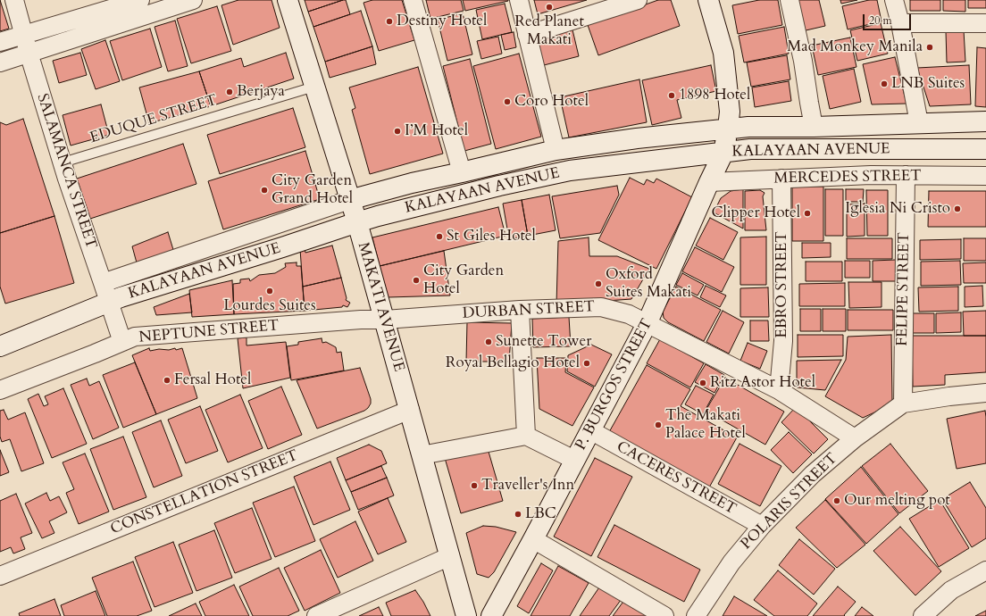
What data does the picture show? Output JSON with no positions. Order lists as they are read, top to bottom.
{
  "streets": {
    "main road": ["KALAYAAN AVENUE", "MAKATI AVENUE", "P. BURGOS STREET"],
    "street": [
      "SALAMANCA STREET",
      "MERCEDES STREET",
      "EBRO STREET",
      "FELIPE STREET",
      "DURBAN STREET",
      "NEPTUNE STREET",
      "CACERES STREET",
      "CONSTELLATION STREET",
      "POLARIS STREET"
    ],
    "lane": ["EDUQUE STREET"]
  },
  "crossings": [
    ["EDUQUE STREET", "SALAMANCA STREET"],
    ["EDUQUE STREET", "MAKATI AVENUE"],
    ["KALAYAAN AVENUE", "SALAMANCA STREET"],
    ["KALAYAAN AVENUE", "MAKATI AVENUE"],
    ["KALAYAAN AVENUE", "P. BURGOS STREET"],
    ["SALAMANCA STREET", "NEPTUNE STREET"],
    ["MERCEDES STREET", "EBRO STREET"],
    ["MERCEDES STREET", "FELIPE STREET"],
    ["MERCEDES STREET", "P. BURGOS STREET"],
    ["EBRO STREET", "DURBAN STREET"],
    ["FELIPE STREET", "POLARIS STREET"],
    ["MAKATI AVENUE", "DURBAN STREET"],
    ["MAKATI AVENUE", "NEPTUNE STREET"],
    ["MAKATI AVENUE", "CONSTELLATION STREET"],
    ["DURBAN STREET", "NEPTUNE STREET"],
    ["DURBAN STREET", "P. BURGOS STREET"],
    ["DURBAN STREET", "POLARIS STREET"],
    ["P. BURGOS STREET", "CACERES STREET"],
    ["CACERES STREET", "POLARIS STREET"]
  ],
  "places": [
    "Red Planet Makati",
    "Destiny Hotel",
    "Mad Monkey Manila",
    "LNB Suites",
    "Berjaya",
    "1898 Hotel",
    "Coro Hotel",
    "I’M Hotel",
    "City Garden Grand Hotel",
    "Iglesia Ni Cristo",
    "Clipper Hotel",
    "St Giles Hotel",
    "City Garden Hotel",
    "Oxford Suites Makati",
    "Lourdes Suites",
    "Sunette Tower",
    "Royal Bellagio Hotel",
    "Fersal Hotel",
    "Ritz Astor Hotel",
    "The Makati Palace Hotel",
    "Traveller's Inn",
    "Our melting pot",
    "LBC"
  ],
  "scale_bar": "20 m"
}
